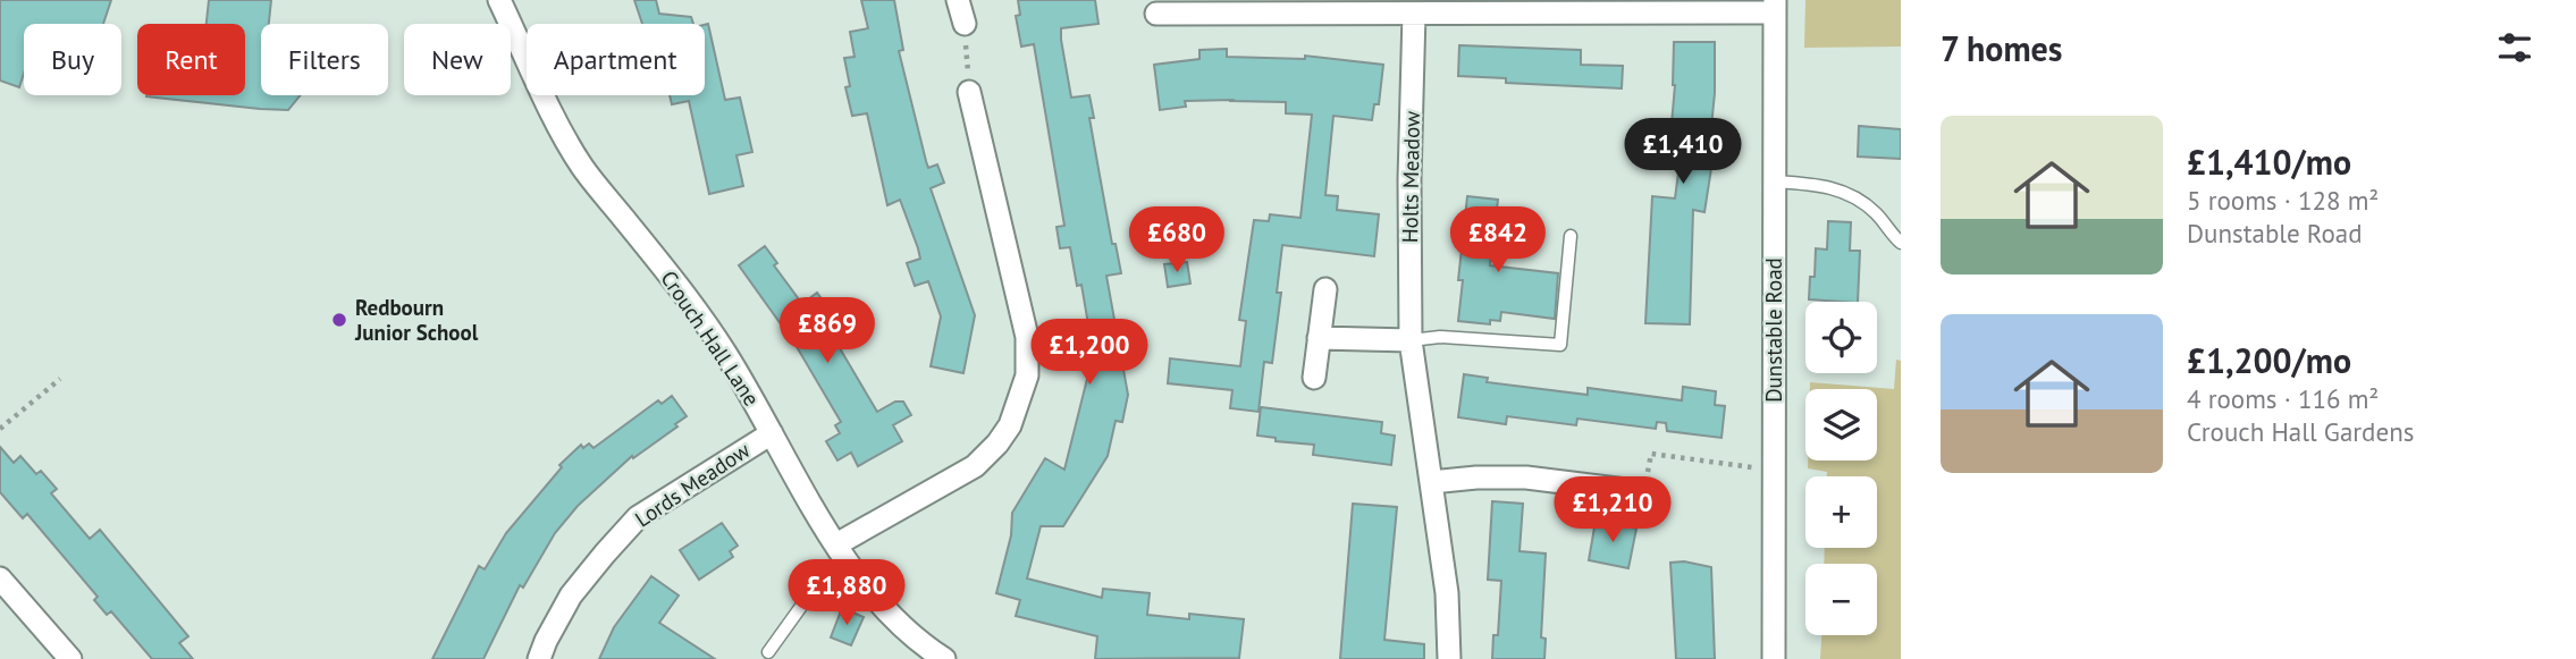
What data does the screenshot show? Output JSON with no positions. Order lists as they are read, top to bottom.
{
  "streets": {
    "street": [
      "Holts Meadow",
      "Dunstable Road",
      "Crouch Hall Lane",
      "Lords Meadow"
    ]
  },
  "crossings": [
    ["Crouch Hall Lane", "Lords Meadow"]
  ],
  "places": ["Redbourn Junior School"],
  "page": {
    "heading": "7 homes",
    "chip": [
      "Buy",
      "Rent",
      "Filters",
      "New",
      "Apartment"
    ],
    "list": [
      {
        "name": "£1,410/mo",
        "note": "5 rooms · 128 m² · Dunstable Road"
      },
      {
        "name": "£1,200/mo",
        "note": "4 rooms · 116 m² · Crouch Hall Gardens"
      }
    ],
    "price": [
      "£1,410",
      "£680",
      "£842",
      "£869",
      "£1,200",
      "£1,210",
      "£1,880"
    ],
    "map_buttons": ["+", "−"]
  }
}
